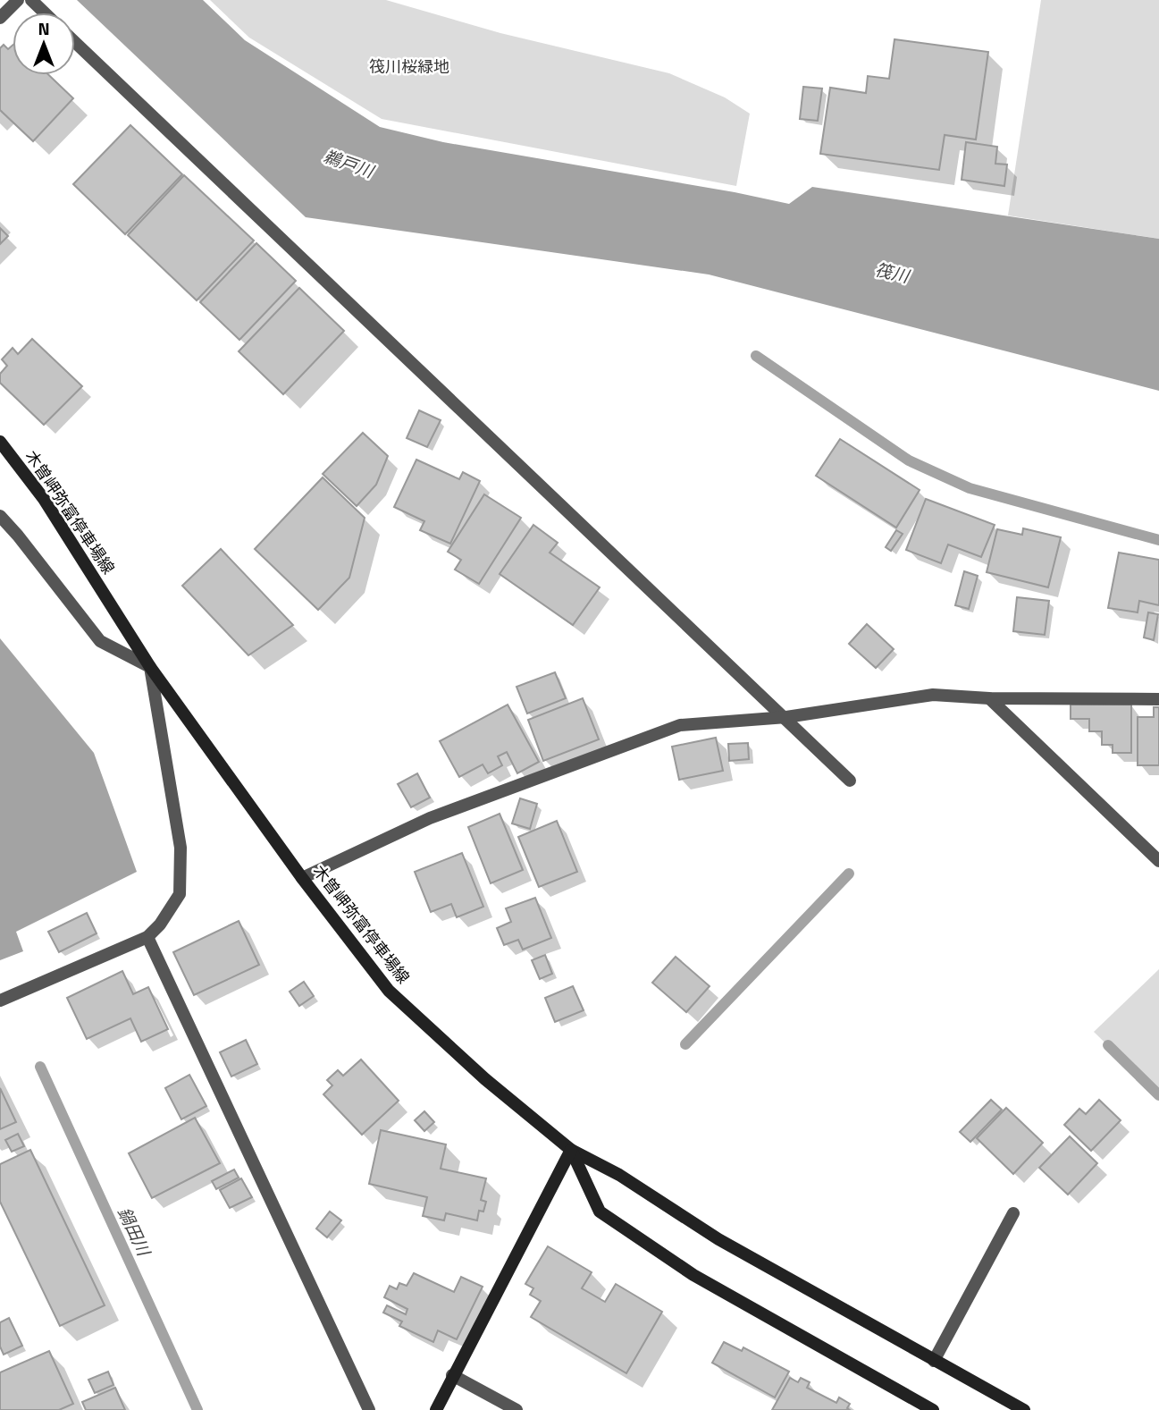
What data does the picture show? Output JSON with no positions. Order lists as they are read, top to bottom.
{
  "streets": {
    "main road": ["木曽岬弥富停車場線"]
  },
  "water": ["鵜戸川", "筏川", "鍋田川"],
  "parks": ["筏川桜緑地"],
  "north": "top"
}
